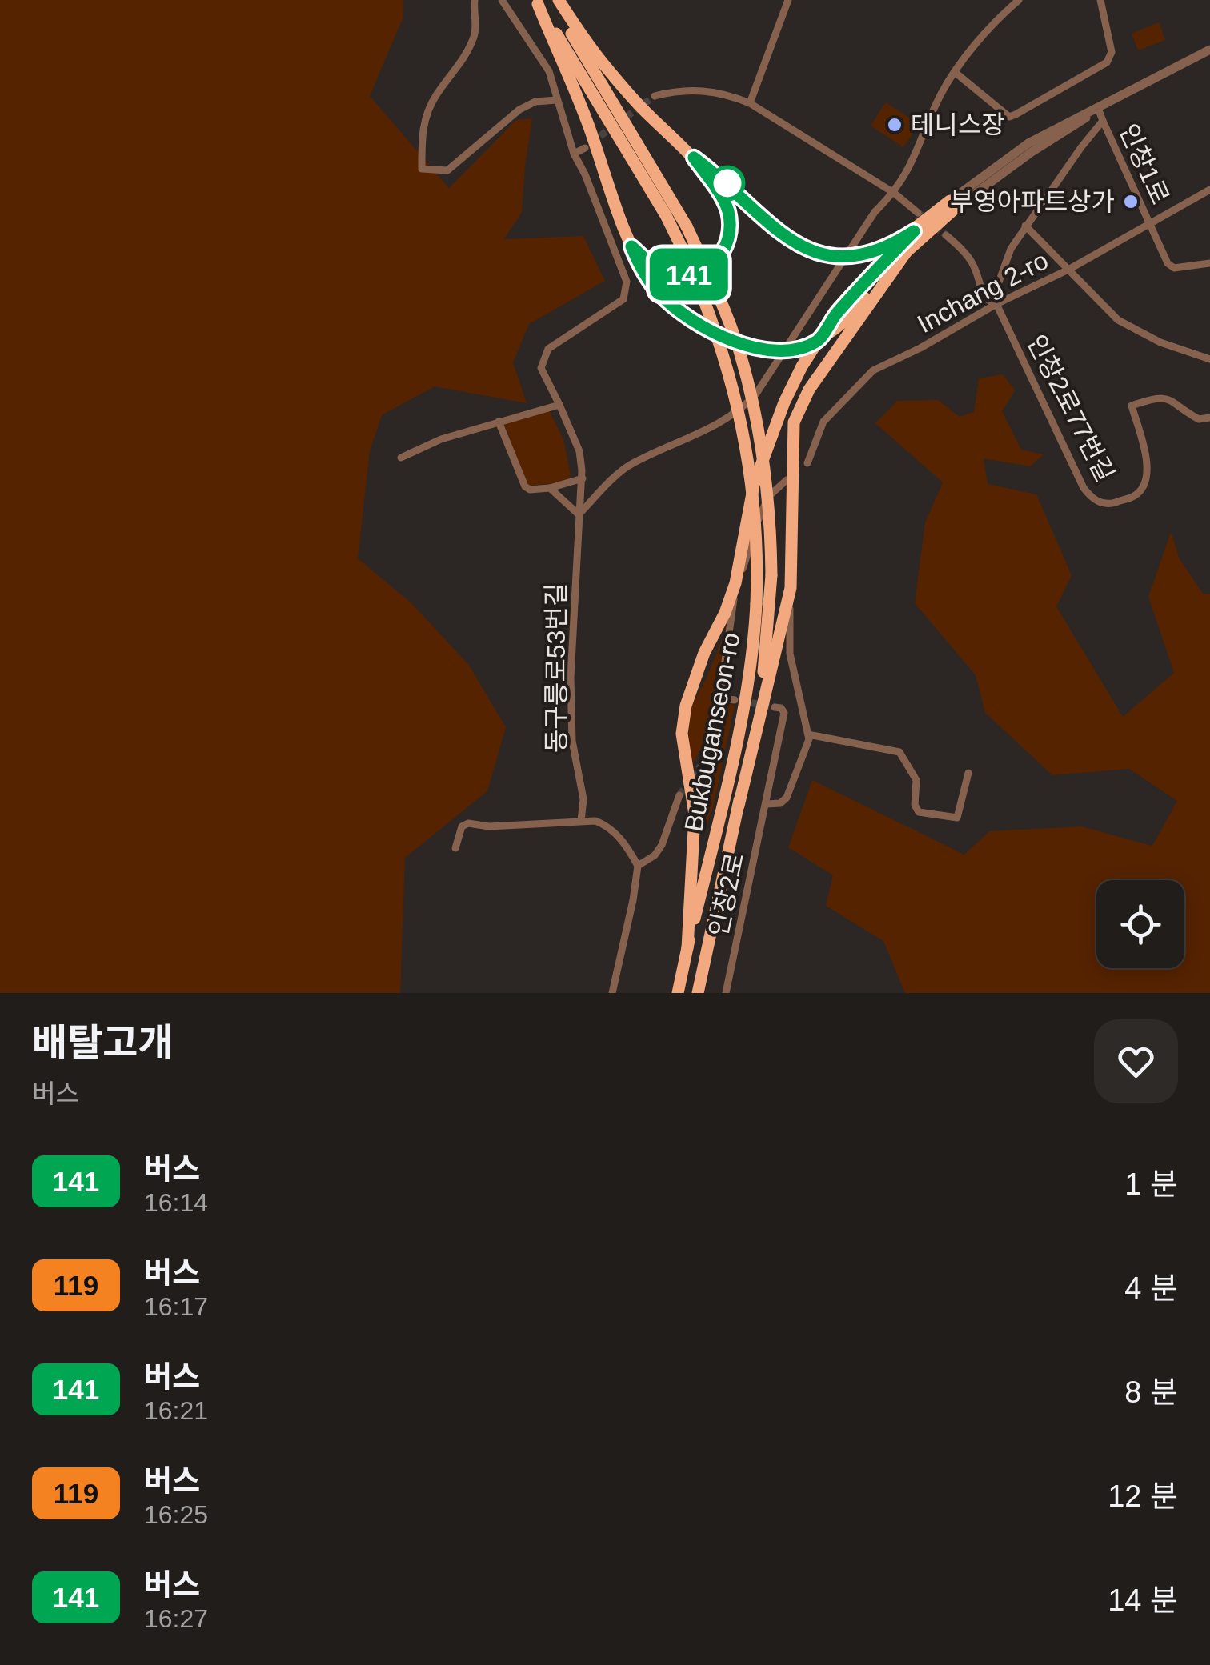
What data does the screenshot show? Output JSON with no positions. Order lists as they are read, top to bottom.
{
  "streets": {
    "highway": ["Bukbuganseon-ro"],
    "street": [
      "인창1로",
      "Inchang 2-ro",
      "인창2로77번길",
      "동구릉로53번길",
      "인창2로"
    ]
  },
  "crossings": [
    ["인창1로", "Inchang 2-ro"],
    ["Inchang 2-ro", "인창2로77번길"]
  ],
  "places": ["테니스장", "부영아파트상가"],
  "lines": ["bus line 141"],
  "page": {
    "on_map": "141",
    "heading": ["배탈고개", "버스"],
    "list": [
      {
        "mark": "141",
        "name": "버스",
        "note": "16:14",
        "value": "1 분"
      },
      {
        "mark": "119",
        "name": "버스",
        "note": "16:17",
        "value": "4 분"
      },
      {
        "mark": "141",
        "name": "버스",
        "note": "16:21",
        "value": "8 분"
      },
      {
        "mark": "119",
        "name": "버스",
        "note": "16:25",
        "value": "12 분"
      },
      {
        "mark": "141",
        "name": "버스",
        "note": "16:27",
        "value": "14 분"
      }
    ]
  }
}
